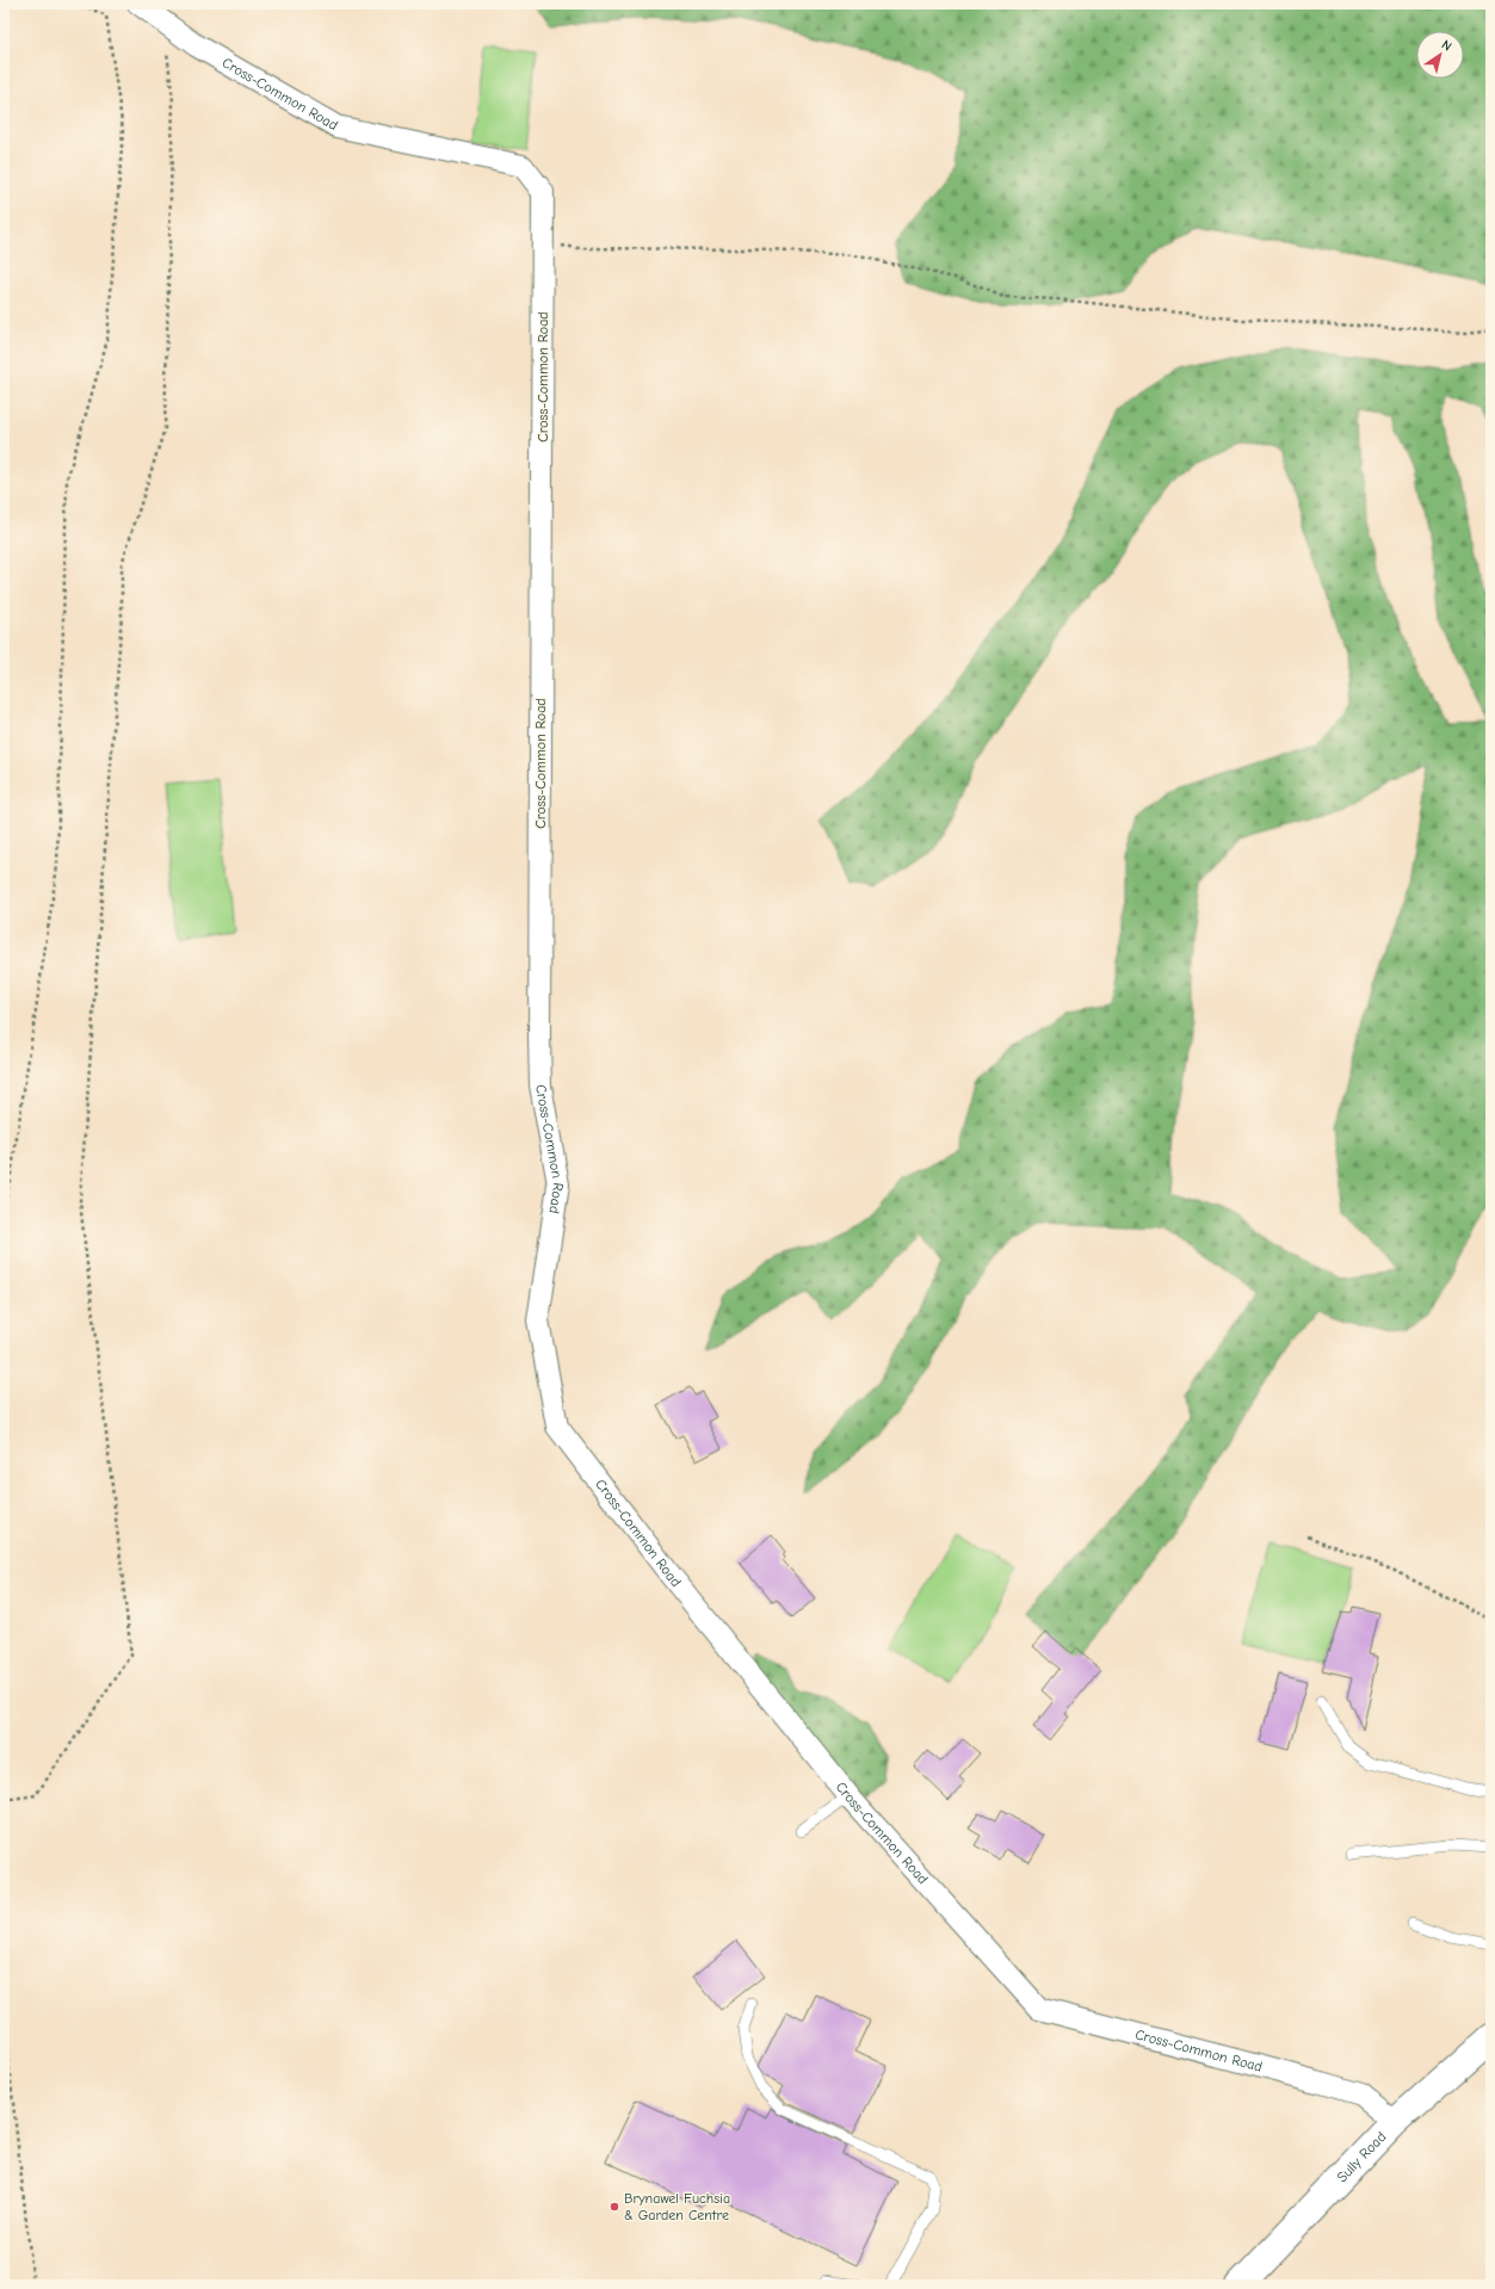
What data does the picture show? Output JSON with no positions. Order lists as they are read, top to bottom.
{
  "streets": {
    "street": ["Cross-Common Road", "Sully Road"]
  },
  "crossings": [
    ["Cross-Common Road", "Sully Road"]
  ],
  "places": ["Brynawel Fuchsia & Garden Centre"],
  "north": "top right"
}
